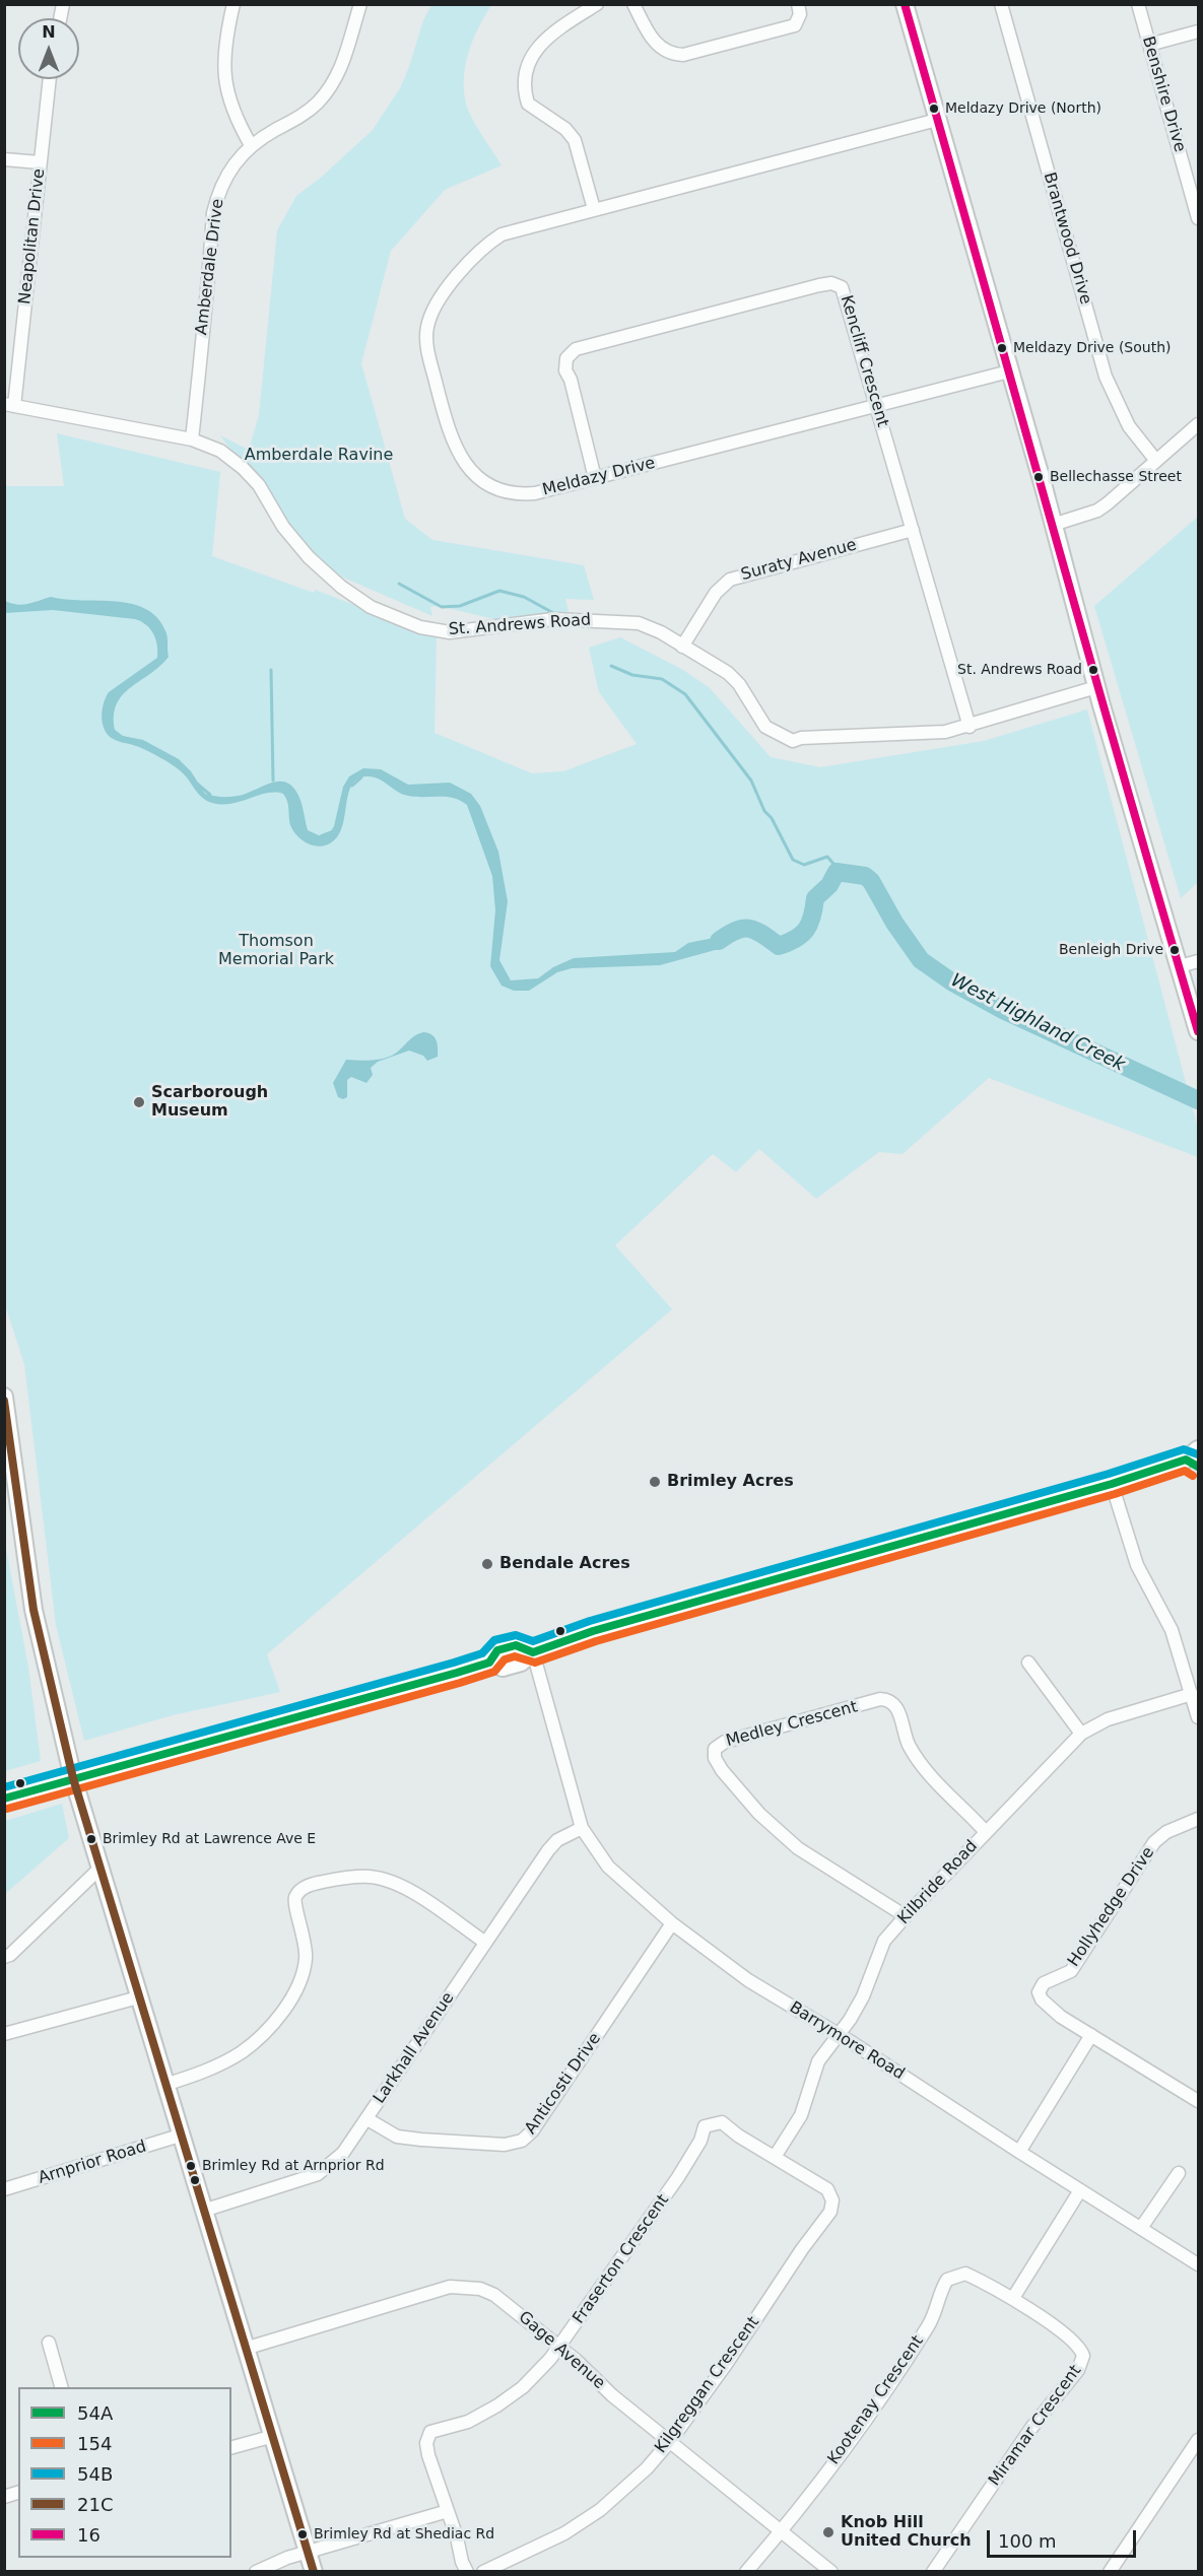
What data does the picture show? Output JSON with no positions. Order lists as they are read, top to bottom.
{
  "streets": {
    "street": [
      "Benshire Drive",
      "Neapolitan Drive",
      "Brantwood Drive",
      "Amberdale Drive",
      "Kencliff Crescent",
      "Meldazy Drive",
      "Suraty Avenue",
      "St. Andrews Road",
      "Medley Crescent",
      "Kilbride Road",
      "Hollyhedge Drive",
      "Barrymore Road",
      "Larkhall Avenue",
      "Anticosti Drive",
      "Arnprior Road",
      "Fraserton Crescent",
      "Gage Avenue",
      "Kilgreggan Crescent",
      "Kootenay Crescent",
      "Miramar Crescent"
    ]
  },
  "crossings": [
    ["Neapolitan Drive", "St. Andrews Road"],
    ["Amberdale Drive", "St. Andrews Road"],
    ["Kencliff Crescent", "Meldazy Drive"],
    ["Kencliff Crescent", "Suraty Avenue"],
    ["Kencliff Crescent", "St. Andrews Road"],
    ["Suraty Avenue", "St. Andrews Road"],
    ["Medley Crescent", "Kilbride Road"],
    ["Kilbride Road", "Barrymore Road"],
    ["Kilbride Road", "Fraserton Crescent"],
    ["Kilbride Road", "Kilgreggan Crescent"],
    ["Barrymore Road", "Larkhall Avenue"],
    ["Barrymore Road", "Anticosti Drive"],
    ["Larkhall Avenue", "Anticosti Drive"],
    ["Fraserton Crescent", "Gage Avenue"],
    ["Fraserton Crescent", "Kilgreggan Crescent"],
    ["Gage Avenue", "Kilgreggan Crescent"],
    ["Gage Avenue", "Kootenay Crescent"],
    ["Kootenay Crescent", "Miramar Crescent"]
  ],
  "water": ["West Highland Creek"],
  "parks": ["Amberdale Ravine", "Thomson Memorial Park"],
  "places": [
    "Meldazy Drive (North)",
    "Meldazy Drive (South)",
    "Bellechasse Street",
    "St. Andrews Road",
    "Benleigh Drive",
    "Scarborough Museum",
    "Brimley Acres",
    "Bendale Acres",
    "Brimley Rd at Lawrence Ave E",
    "Brimley Rd at Arnprior Rd",
    "Knob Hill United Church",
    "Brimley Rd at Shediac Rd"
  ],
  "lines": [
    "transit line 16",
    "transit line 21C",
    "transit line 54B",
    "transit line 54A",
    "transit line 154"
  ],
  "legend": [
    "54A",
    "154",
    "54B",
    "21C",
    "16"
  ],
  "scale_bar": "100 m",
  "north": "top"
}
